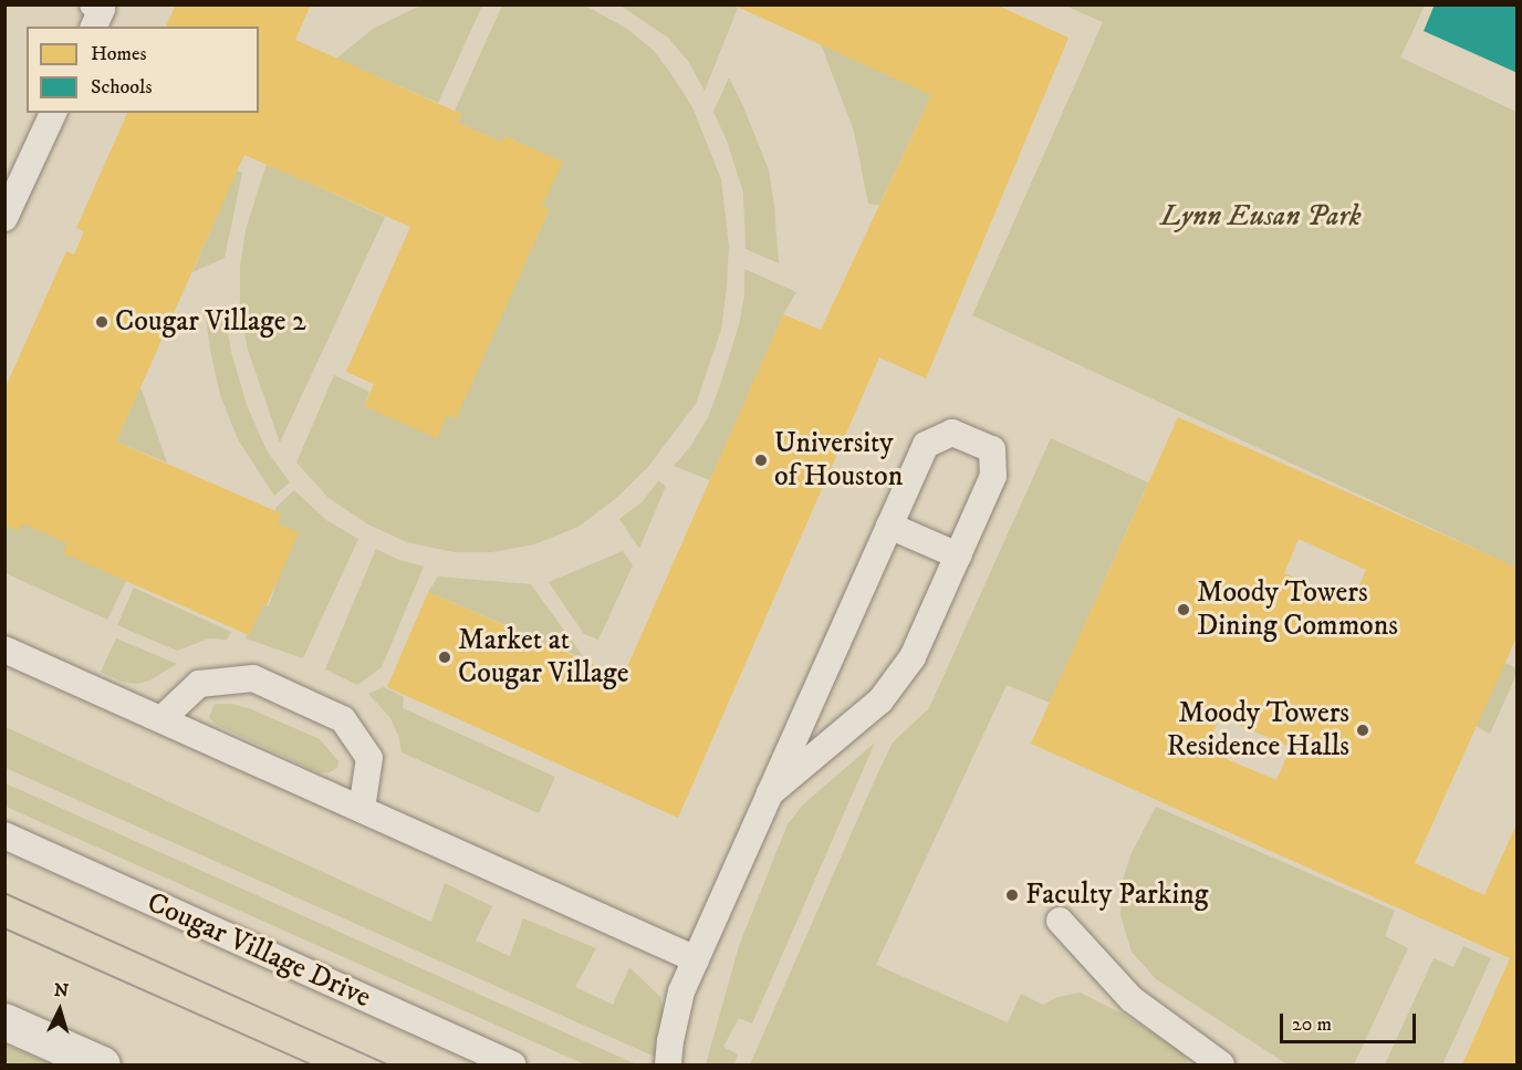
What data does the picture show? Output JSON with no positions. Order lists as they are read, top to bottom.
{
  "streets": {
    "lane": ["Cougar Village Drive"]
  },
  "parks": ["Lynn Eusan Park"],
  "places": [
    "Cougar Village 2",
    "University of Houston",
    "Moody Towers Dining Commons",
    "Market at Cougar Village",
    "Moody Towers Residence Halls",
    "Faculty Parking"
  ],
  "legend": ["Homes", "Schools"],
  "scale_bar": "20 m",
  "north": "top"
}
